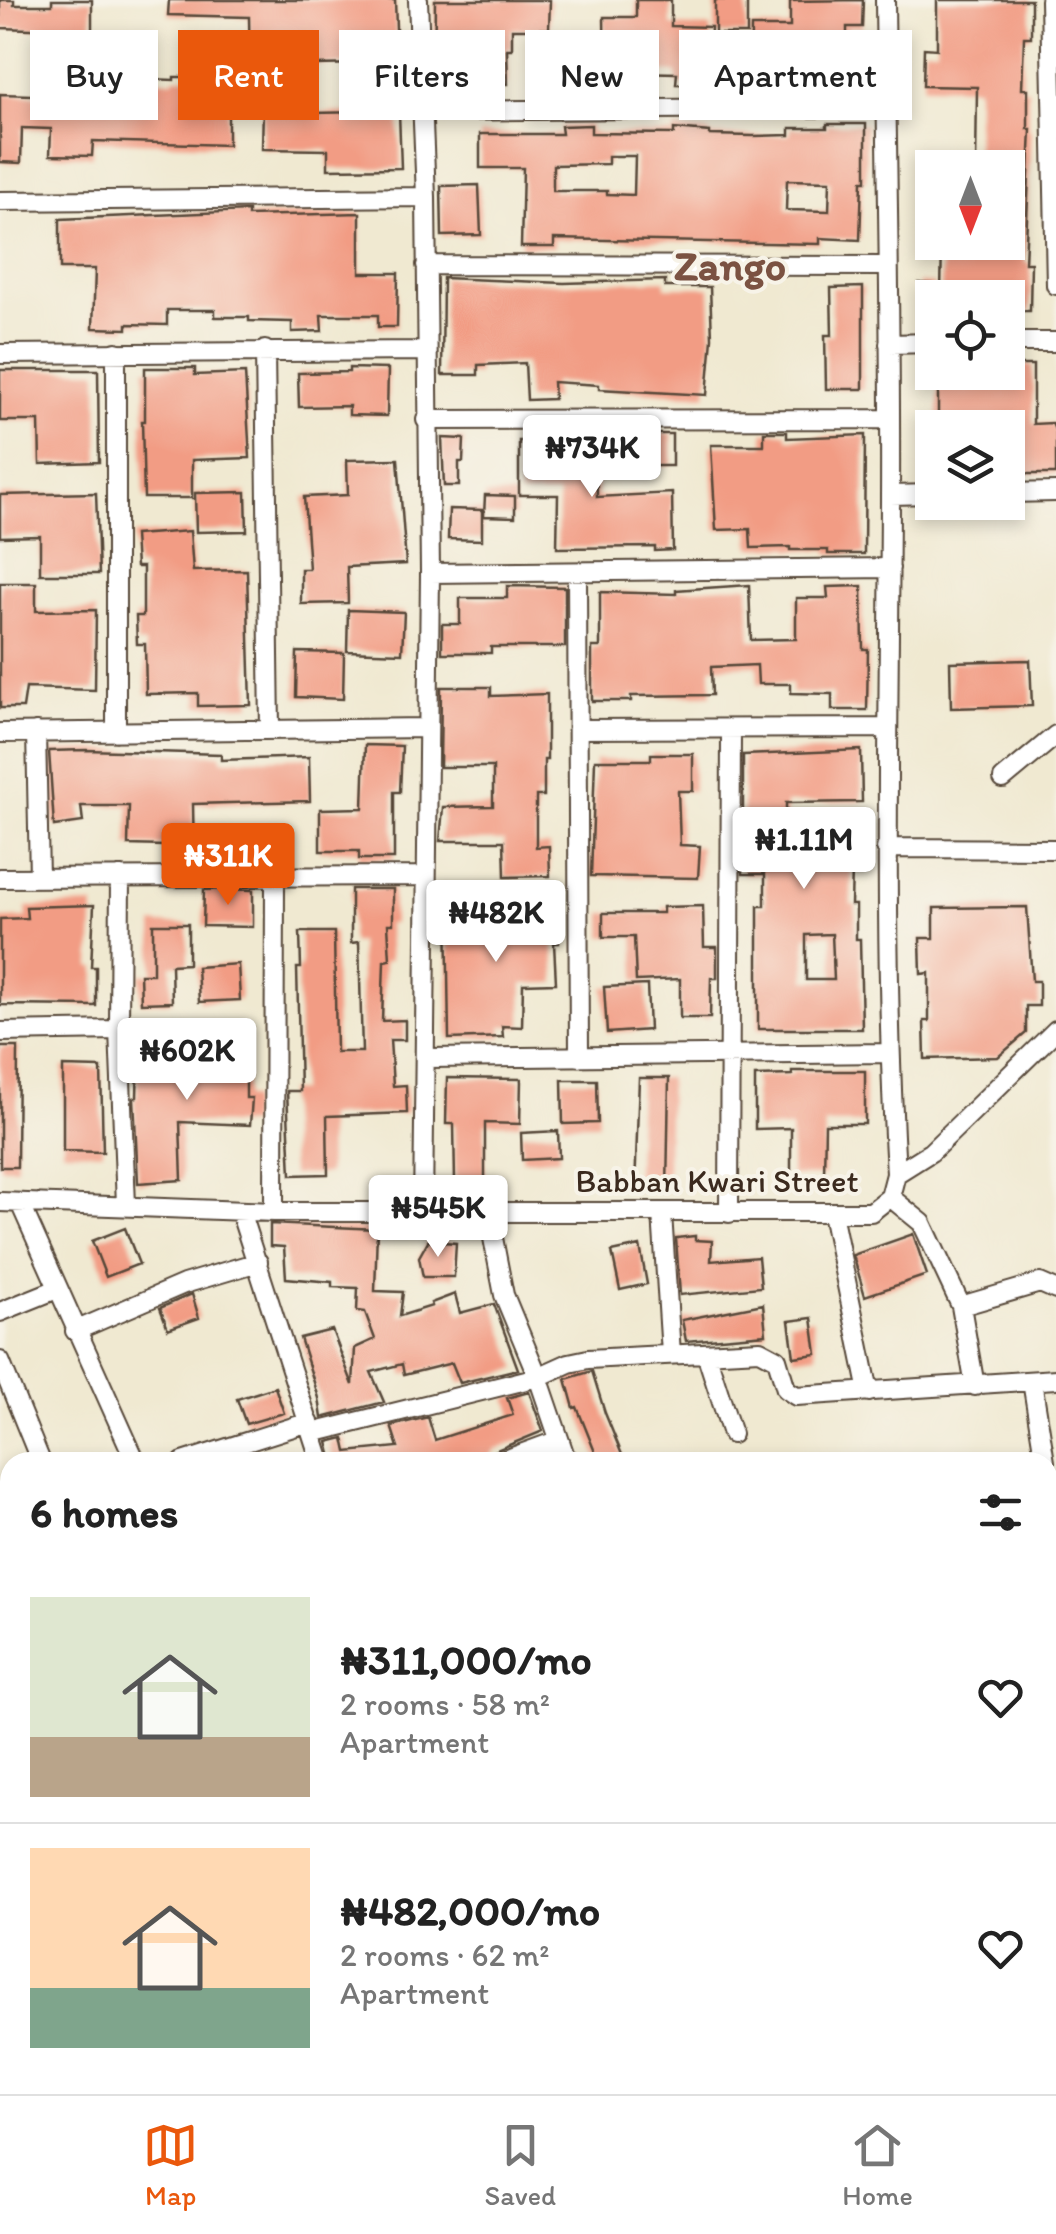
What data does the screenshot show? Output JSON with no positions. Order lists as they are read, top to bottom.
{
  "streets": {
    "street": ["Babban Kwari Street"]
  },
  "districts": ["Zango"],
  "north": "bottom",
  "page": {
    "chip": [
      "Buy",
      "Rent",
      "Filters",
      "New",
      "Apartment"
    ],
    "price": [
      "₦734K",
      "₦1.11M",
      "₦311K",
      "₦482K",
      "₦602K",
      "₦545K"
    ],
    "heading": "6 homes",
    "list": [
      {
        "name": "₦311,000/mo",
        "note": "2 rooms · 58 m² · Apartment"
      },
      {
        "name": "₦482,000/mo",
        "note": "2 rooms · 62 m² · Apartment"
      }
    ],
    "tabs": ["Map", "Saved", "Home"]
  }
}
